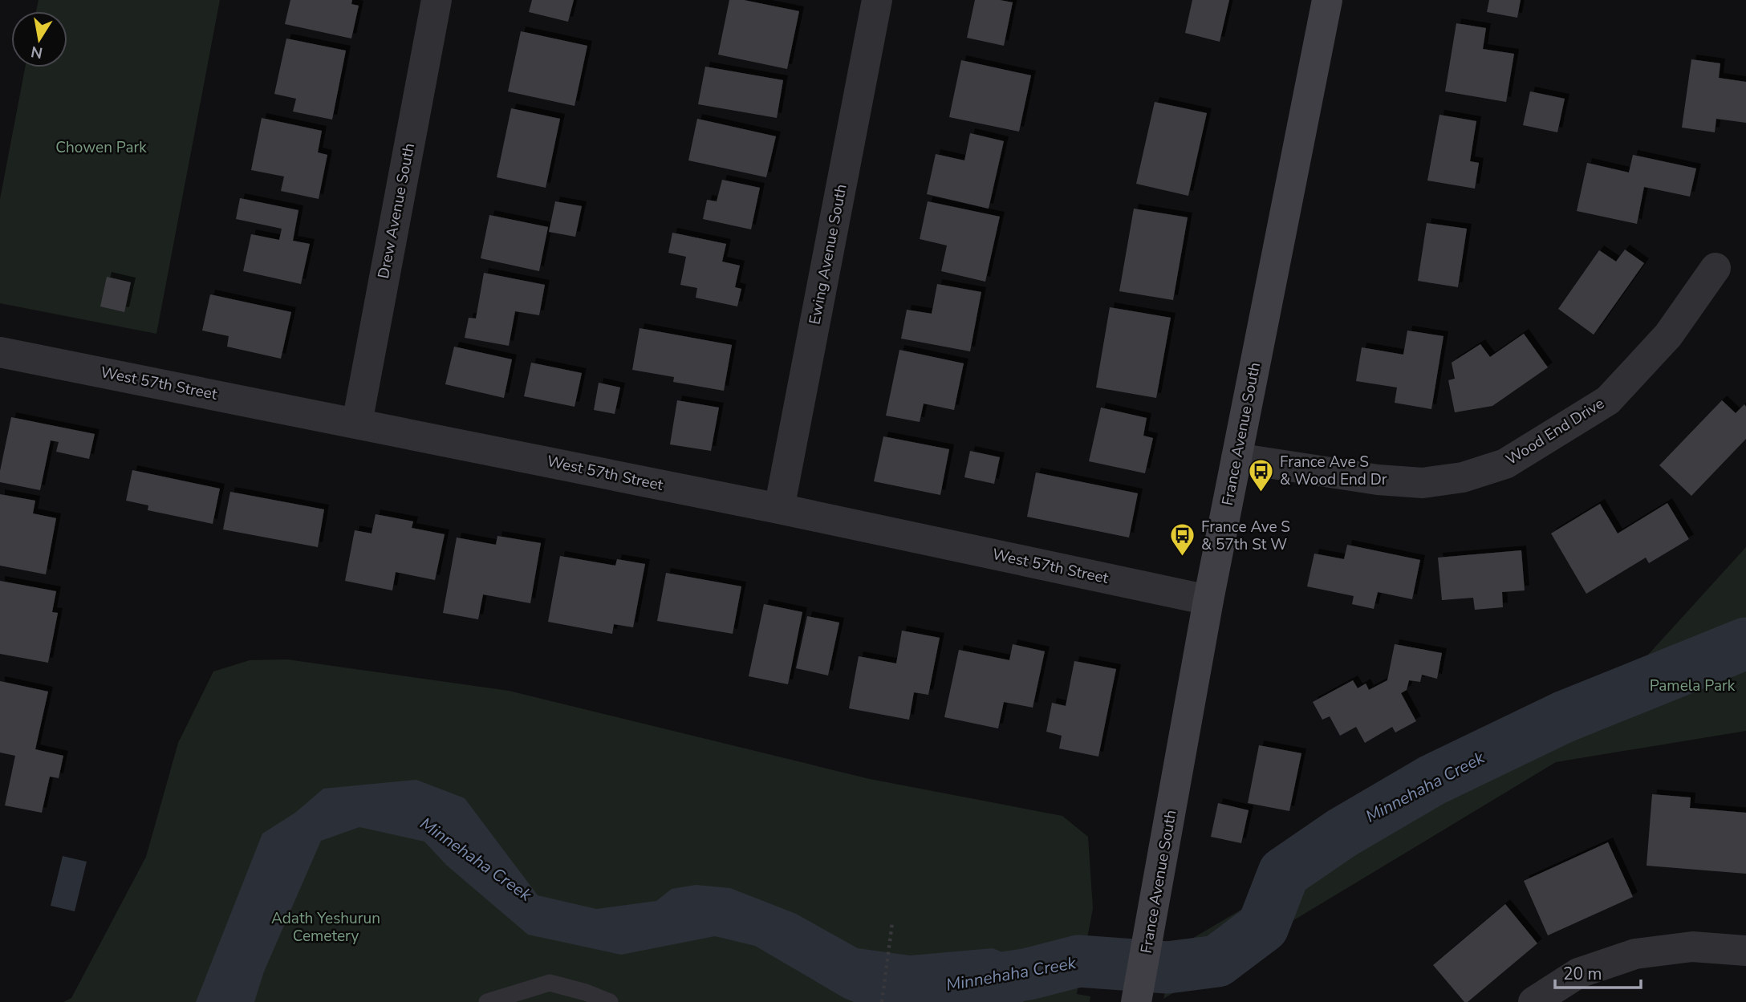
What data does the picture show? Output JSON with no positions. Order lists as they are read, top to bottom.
{
  "streets": {
    "main road": ["France Avenue South"],
    "street": [
      "Drew Avenue South",
      "Ewing Avenue South",
      "West 57th Street",
      "Wood End Drive"
    ]
  },
  "crossings": [
    ["Drew Avenue South", "West 57th Street"],
    ["Ewing Avenue South", "West 57th Street"],
    ["West 57th Street", "France Avenue South"],
    ["Wood End Drive", "France Avenue South"]
  ],
  "water": ["Minnehaha Creek"],
  "parks": ["Chowen Park", "Pamela Park", "Adath Yeshurun Cemetery"],
  "places": {
    "bus stop": ["France Ave S & Wood End Dr", "France Ave S & 57th St W"]
  },
  "scale_bar": "20 m",
  "north": "bottom"
}
